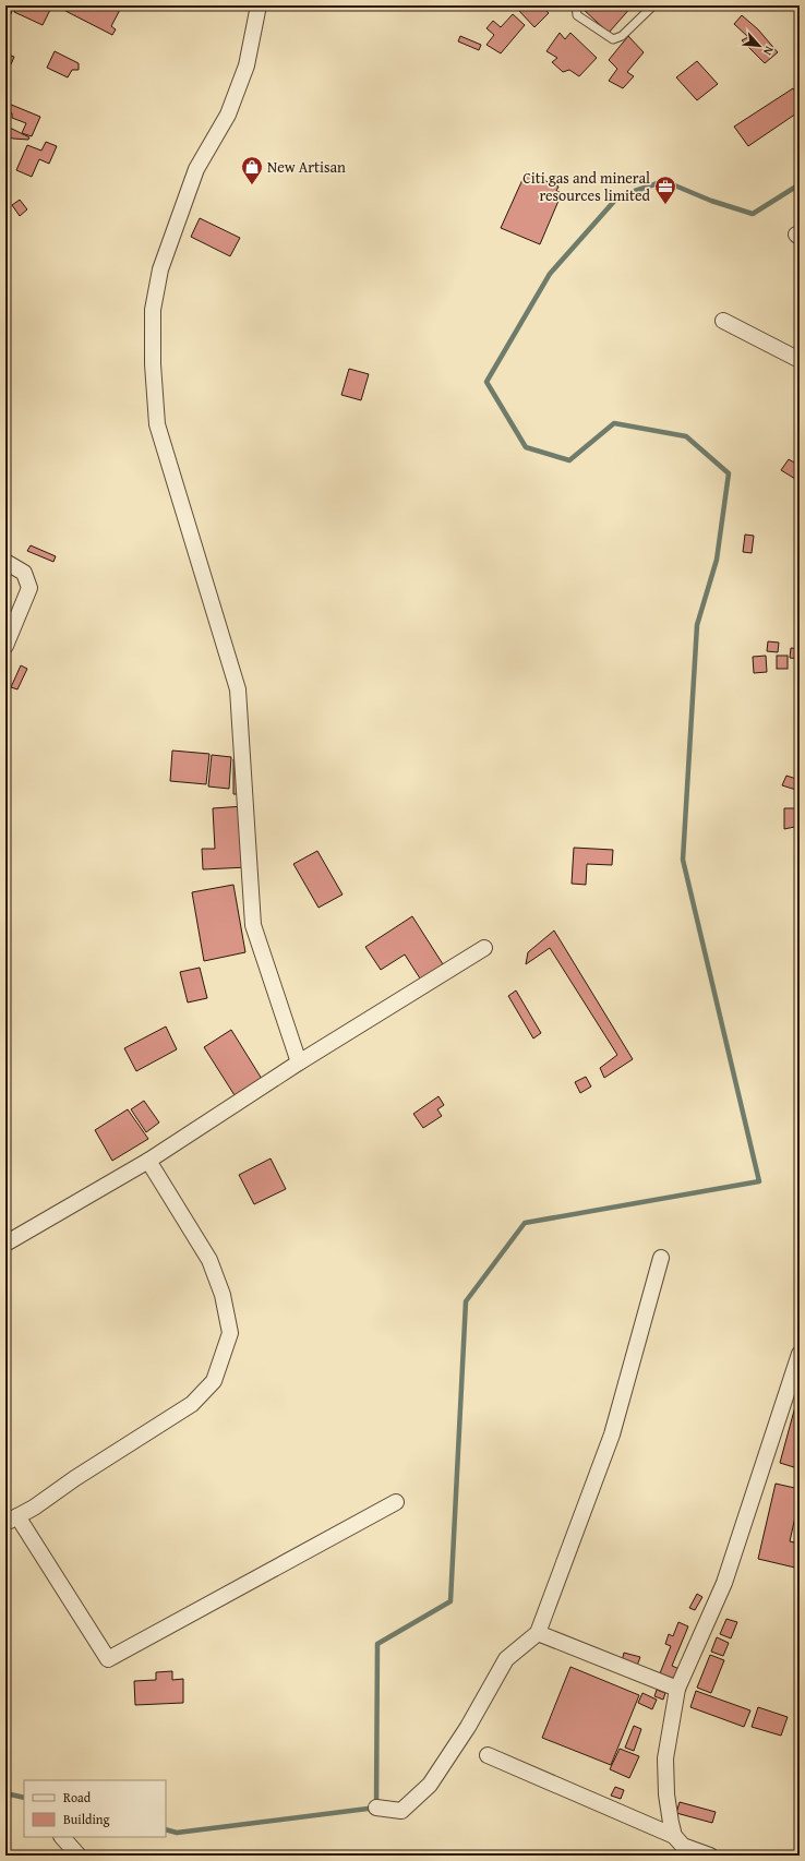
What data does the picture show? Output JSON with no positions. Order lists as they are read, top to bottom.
{
  "places": {
    "shop": ["New Artisan"],
    "office": ["Citi gas and mineral resources limited"]
  },
  "legend": ["Road", "Building"],
  "north": "bottom right"
}
